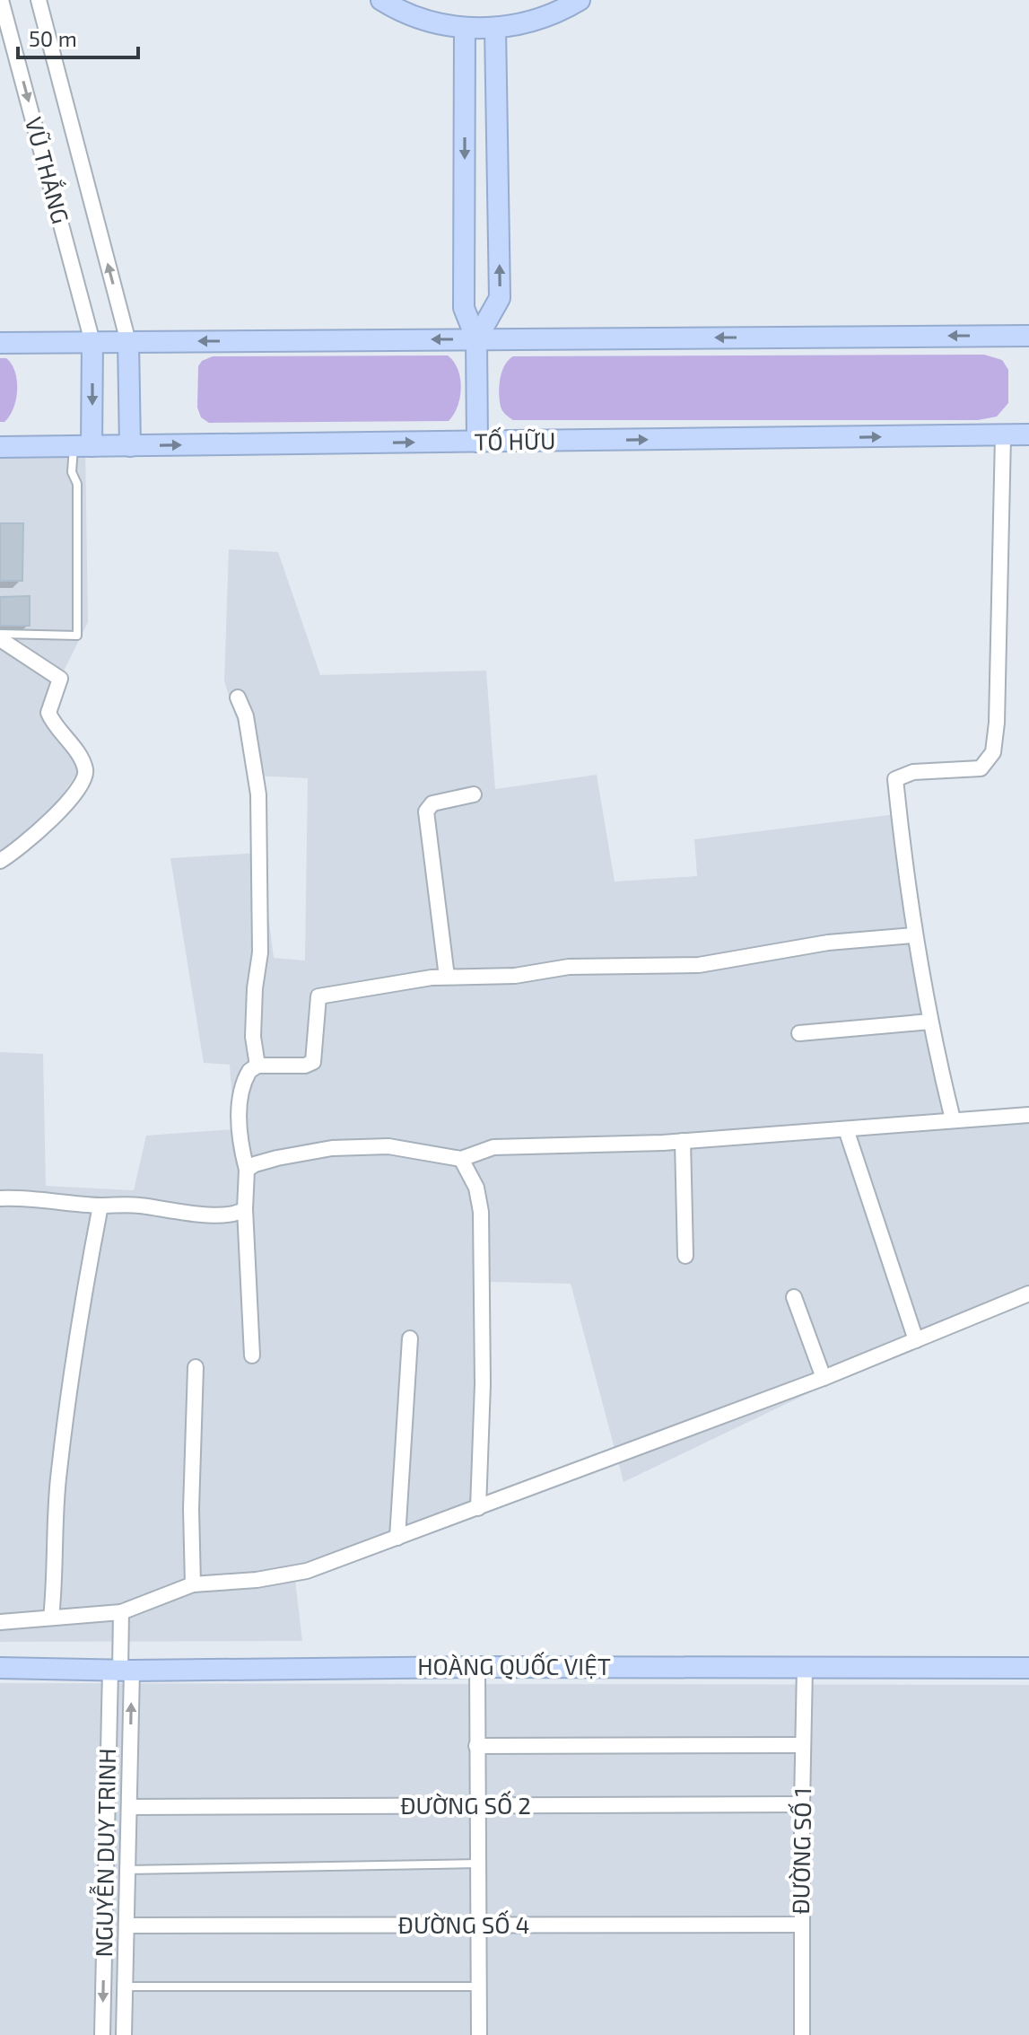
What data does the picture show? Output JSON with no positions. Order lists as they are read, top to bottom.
{
  "streets": {
    "main road": ["TỐ HỮU", "HOÀNG QUỐC VIỆT"],
    "street": [
      "VŨ THẮNG",
      "ĐƯỜNG SỐ 2",
      "ĐƯỜNG SỐ 1",
      "NGUYỄN DUY TRINH",
      "ĐƯỜNG SỐ 4"
    ]
  },
  "crossings": [
    ["HOÀNG QUỐC VIỆT", "ĐƯỜNG SỐ 1"],
    ["HOÀNG QUỐC VIỆT", "NGUYỄN DUY TRINH"],
    ["ĐƯỜNG SỐ 2", "ĐƯỜNG SỐ 1"],
    ["ĐƯỜNG SỐ 2", "NGUYỄN DUY TRINH"],
    ["ĐƯỜNG SỐ 1", "ĐƯỜNG SỐ 4"],
    ["NGUYỄN DUY TRINH", "ĐƯỜNG SỐ 4"]
  ],
  "scale_bar": "50 m"
}
